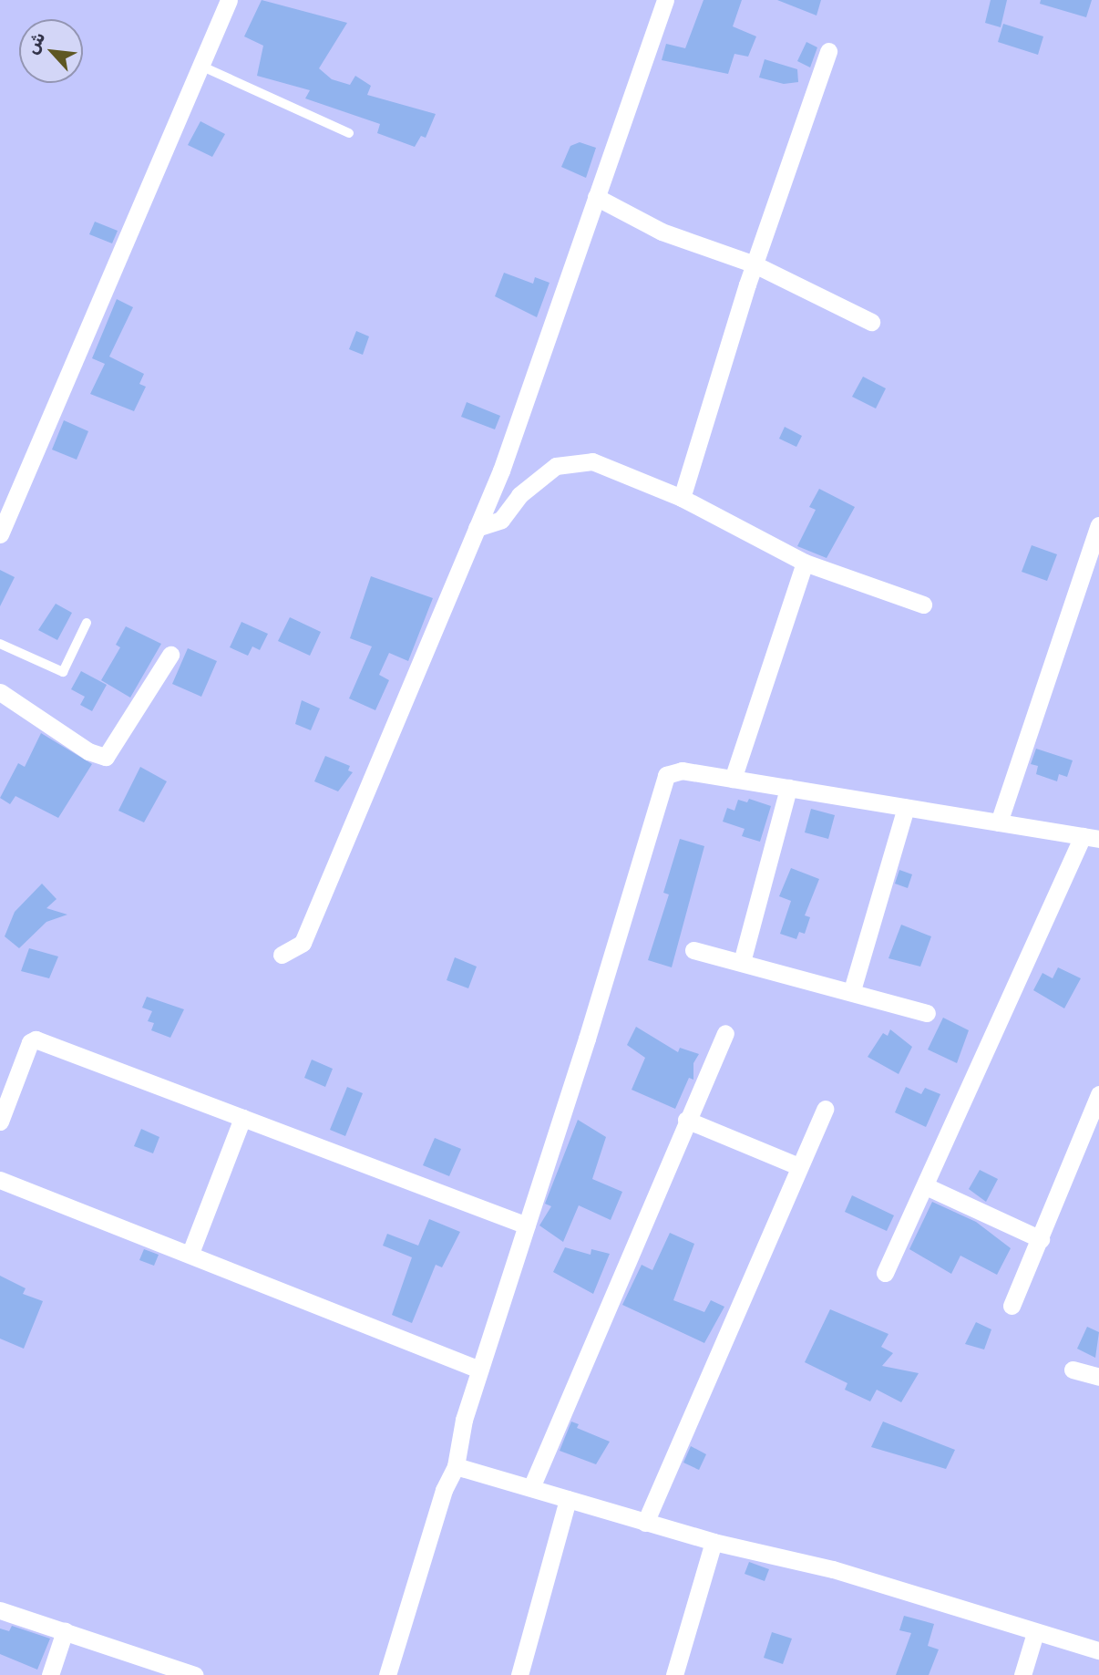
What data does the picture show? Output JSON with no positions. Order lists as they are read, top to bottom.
{
  "north": "top left"
}
